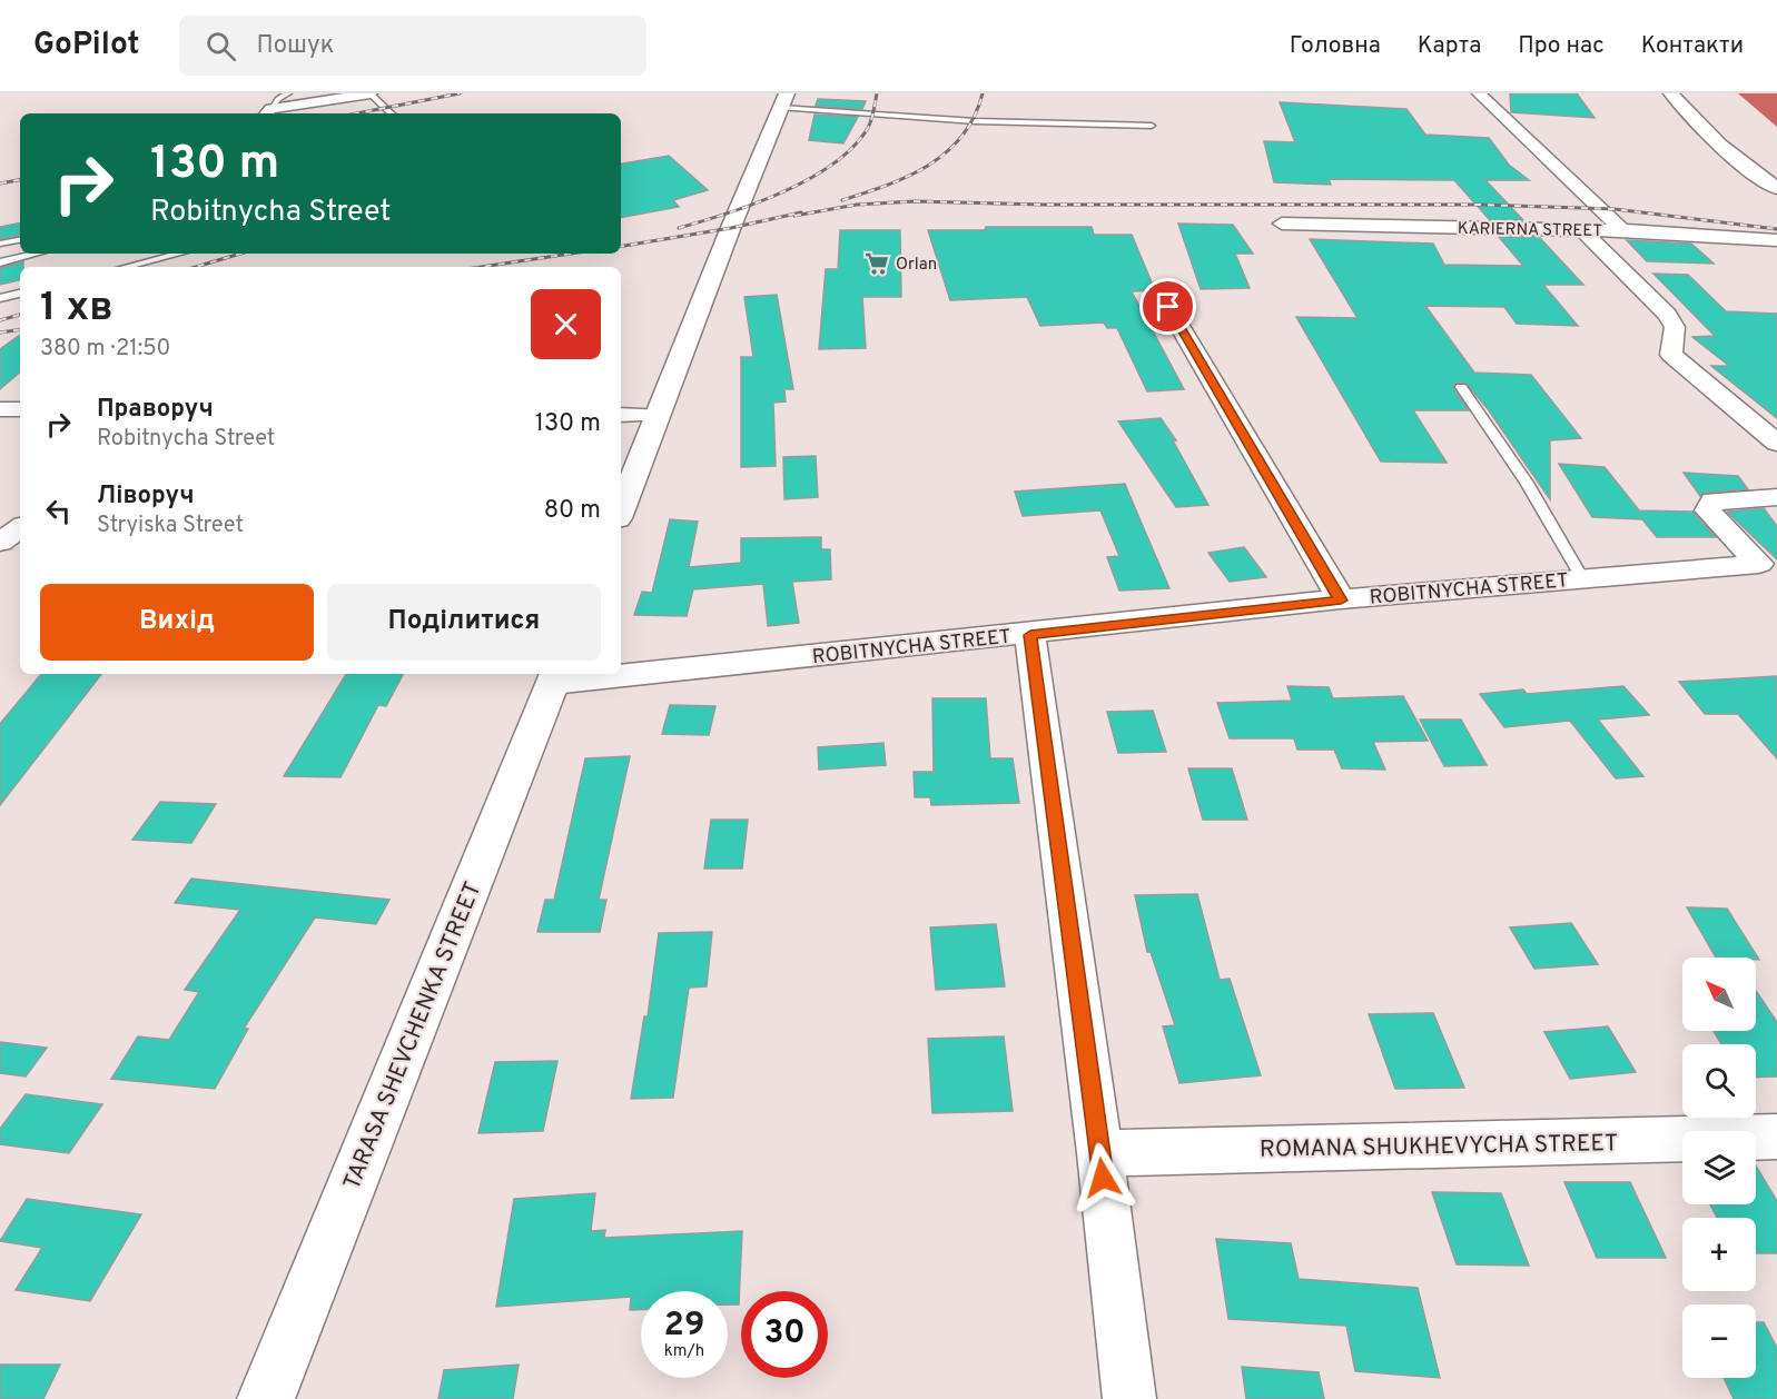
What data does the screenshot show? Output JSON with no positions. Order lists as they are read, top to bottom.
{
  "streets": {
    "main road": ["TARASA SHEVCHENKA STREET"],
    "street": ["KARIERNA STREET", "ROBITNYCHA STREET", "ROMANA SHUKHEVYCHA STREET"]
  },
  "crossings": [
    ["ROBITNYCHA STREET", "TARASA SHEVCHENKA STREET"]
  ],
  "places": {
    "supermarket": ["Orlan"]
  },
  "north": "top left",
  "page": {
    "header": "GoPilot",
    "search": "Пошук",
    "nav": [
      "Головна",
      "Карта",
      "Про нас",
      "Контакти"
    ],
    "turn": ["130 m", "Robitnycha Street"],
    "heading": ["1 хв", "380 m · 21:50"],
    "list": [
      {
        "name": "Праворуч",
        "note": "Robitnycha Street",
        "value": "130 m"
      },
      {
        "name": "Ліворуч",
        "note": "Stryiska Street",
        "value": "80 m"
      }
    ],
    "buttons": ["Вихід", "Поділитися"],
    "map_buttons": ["+", "−"],
    "speed": "29 km/h",
    "limit": "30"
  }
}
